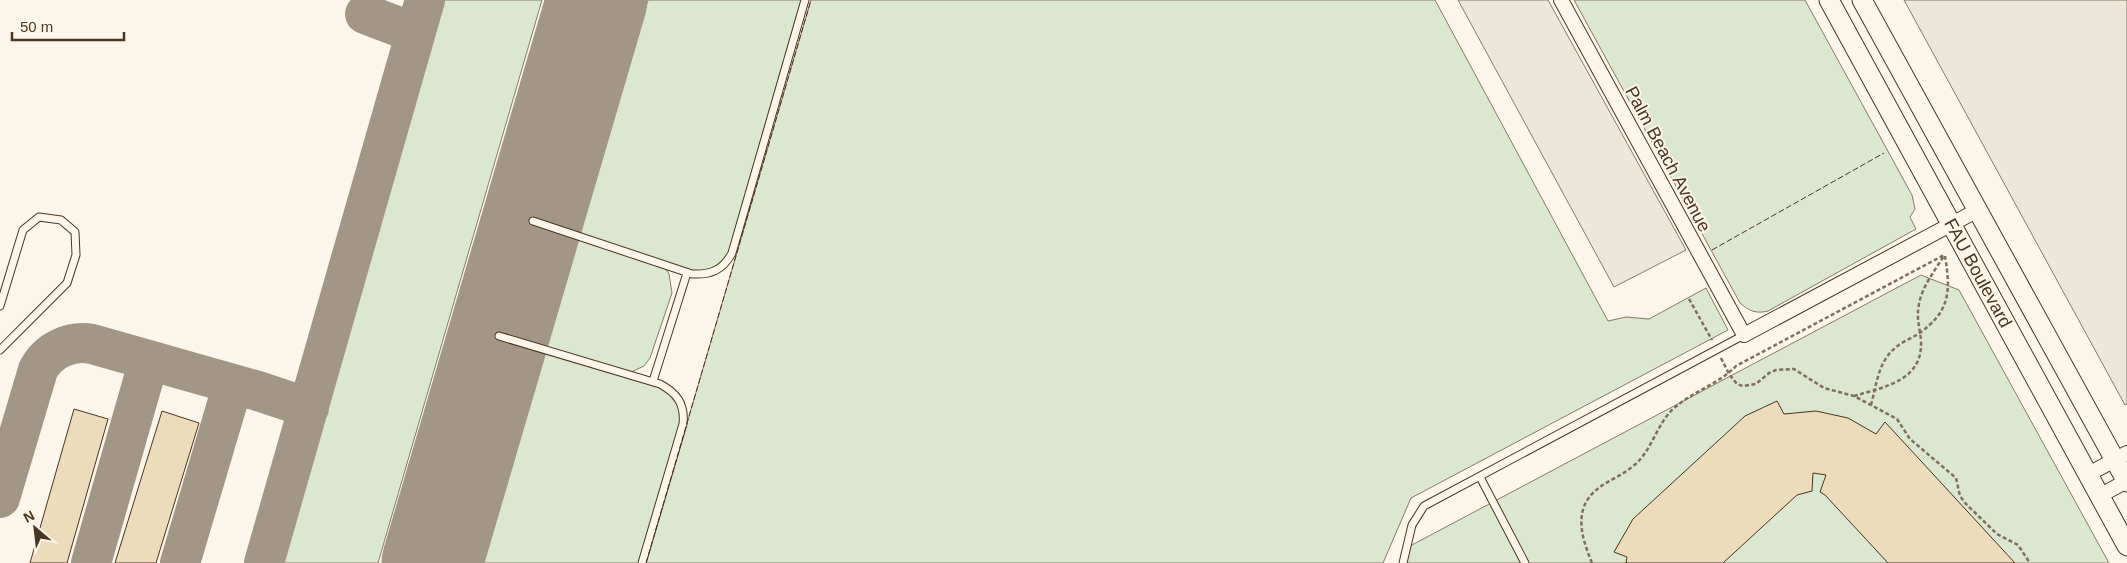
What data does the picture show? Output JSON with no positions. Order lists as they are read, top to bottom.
{
  "streets": {
    "street": ["Palm Beach Avenue", "FAU Boulevard"]
  },
  "scale_bar": "50 m",
  "north": "top left"
}
